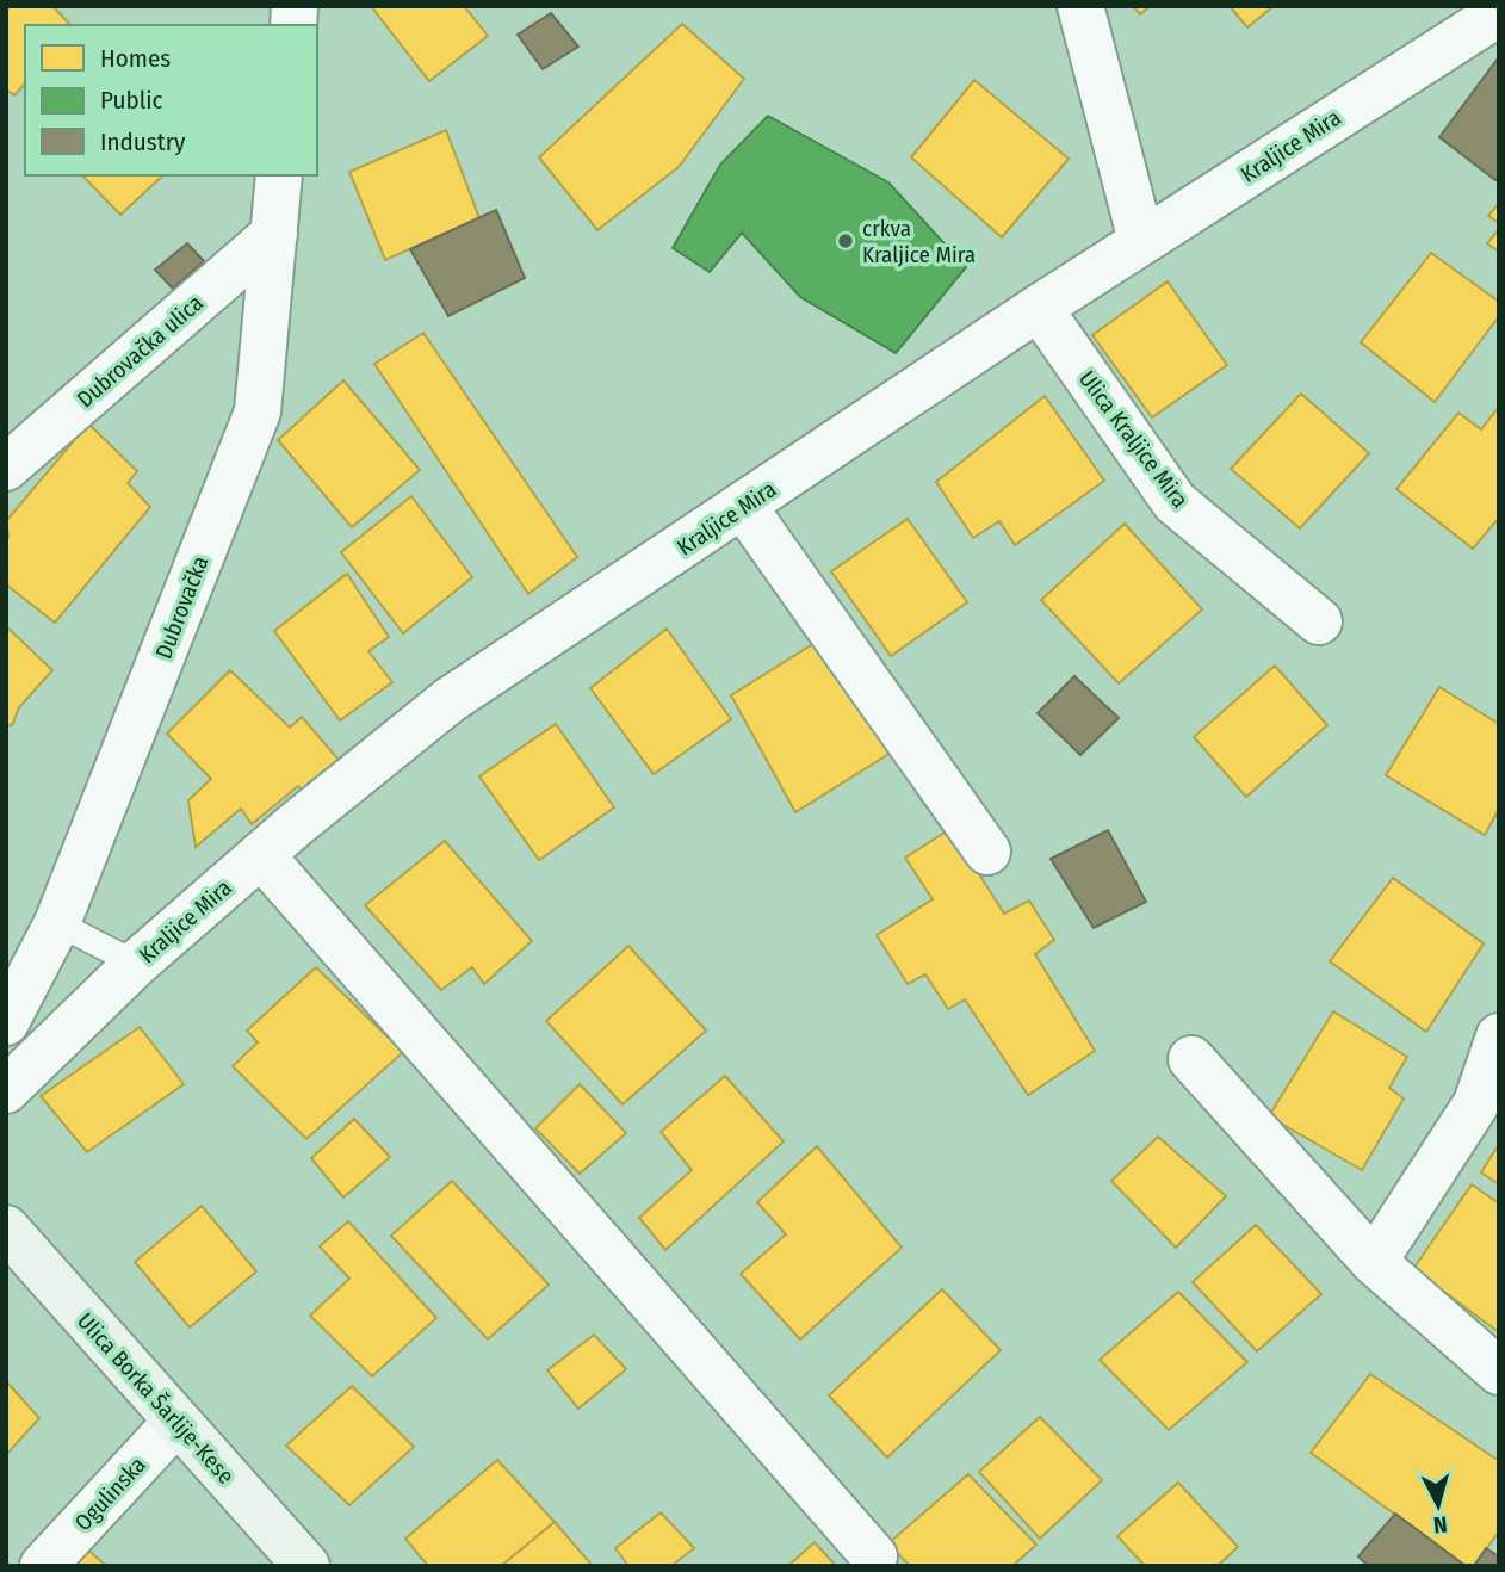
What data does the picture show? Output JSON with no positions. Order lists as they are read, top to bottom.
{
  "streets": {
    "street": [
      "Kraljice Mira",
      "Dubrovačka ulica",
      "Ulica Kraljice Mira",
      "Dubrovačka",
      "Ulica Borka Šarlije-Kese",
      "Ogulinska"
    ]
  },
  "crossings": [
    ["Kraljice Mira", "Ulica Kraljice Mira"],
    ["Dubrovačka ulica", "Dubrovačka"],
    ["Ulica Borka Šarlije-Kese", "Ogulinska"]
  ],
  "places": ["crkva Kraljice Mira"],
  "legend": ["Homes", "Public", "Industry"],
  "north": "bottom"
}
